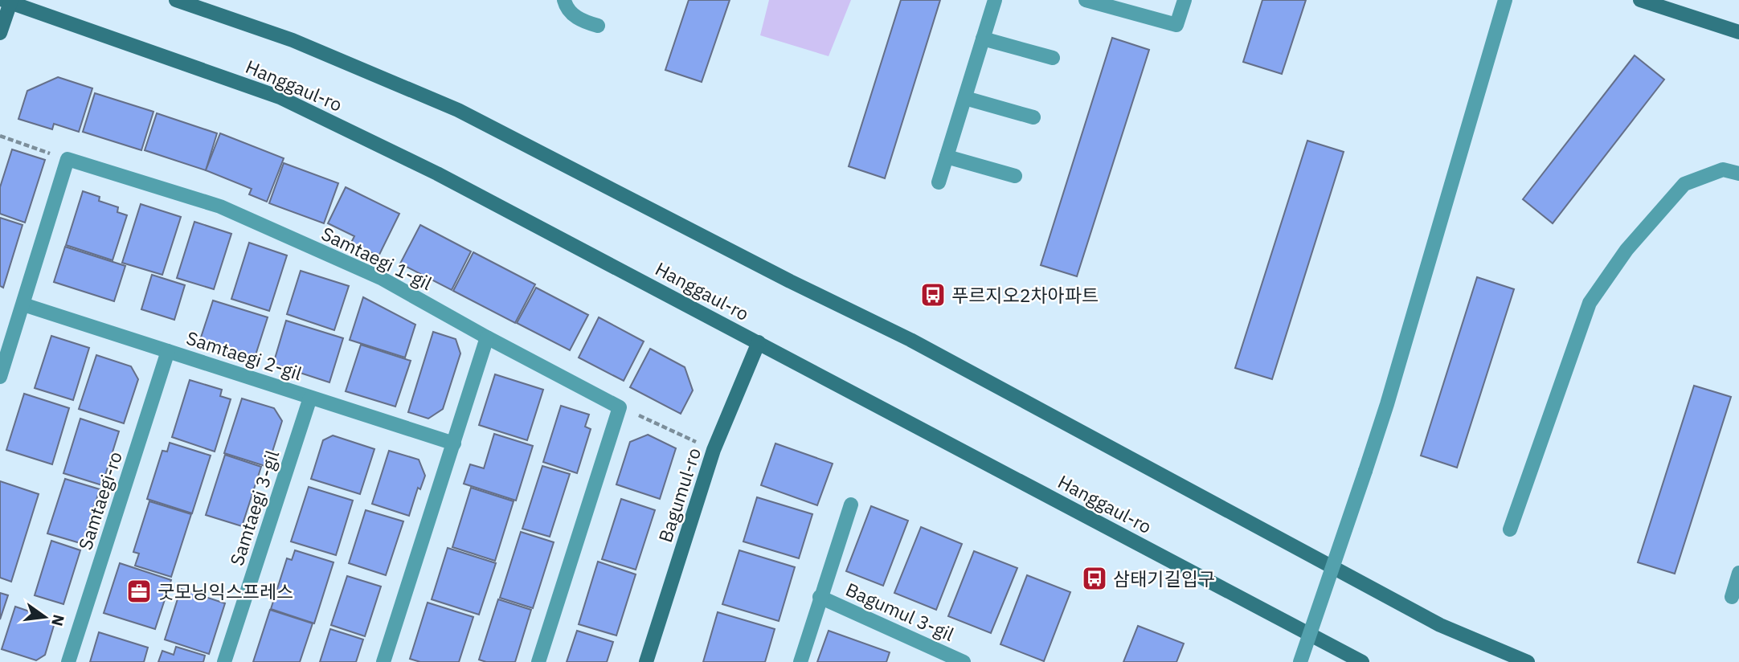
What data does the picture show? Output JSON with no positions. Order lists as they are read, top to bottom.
{
  "streets": {
    "main road": ["Hanggaul-ro", "Bagumul-ro"],
    "street": [
      "Samtaegi 1-gil",
      "Samtaegi 2-gil",
      "Samtaegi-ro",
      "Samtaegi 3-gil",
      "Bagumul 3-gil"
    ]
  },
  "crossings": [
    ["Hanggaul-ro", "Bagumul-ro"],
    ["Samtaegi 2-gil", "Samtaegi-ro"],
    ["Samtaegi 2-gil", "Samtaegi 3-gil"]
  ],
  "places": {
    "bus stop": ["푸르지오2차아파트", "삼태기길입구"],
    "office": ["굿모닝익스프레스"]
  },
  "north": "right"
}
